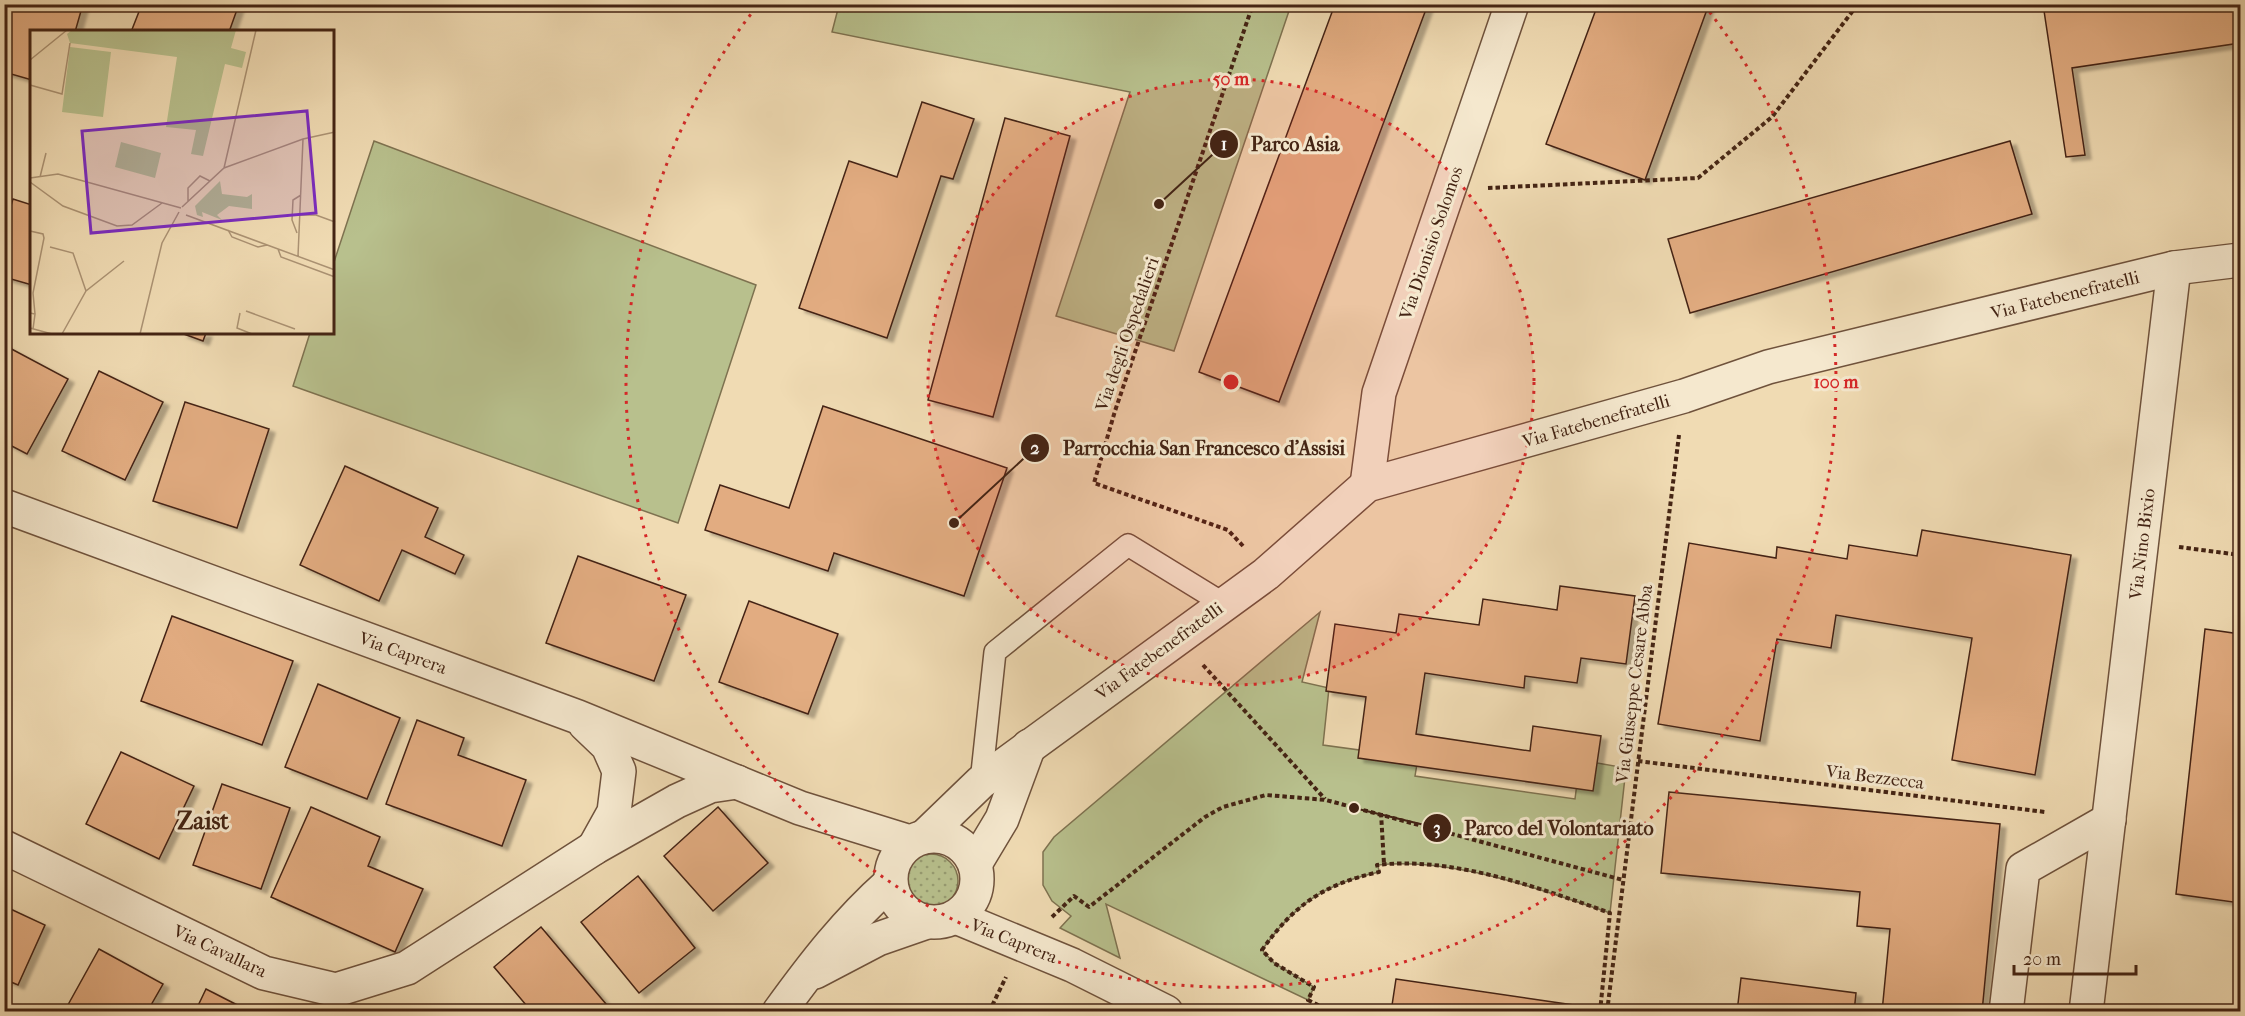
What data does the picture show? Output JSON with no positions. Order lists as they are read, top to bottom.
{
  "streets": {
    "street": [
      "Via Dionisio Solomos",
      "Via Fatebenefratelli",
      "Via Nino Bixio",
      "Via Caprera",
      "Via Cavallara"
    ],
    "path": ["Via degli Ospedalieri", "Via Giuseppe Cesare Abba", "Via Bezzecca"]
  },
  "crossings": [
    ["Via Dionisio Solomos", "Via Fatebenefratelli"],
    ["Via Fatebenefratelli", "Via degli Ospedalieri"],
    ["Via Fatebenefratelli", "Via Nino Bixio"],
    ["Via Fatebenefratelli", "Via Caprera"],
    ["Via Fatebenefratelli", "Via Giuseppe Cesare Abba"],
    ["Via Caprera", "Via Cavallara"],
    ["Via Giuseppe Cesare Abba", "Via Bezzecca"]
  ],
  "districts": ["Zaist"],
  "places": ["Parco Asia", "Parrocchia San Francesco d'Assisi", "Parco del Volontariato"],
  "scale_bar": "20 m",
  "rings": ["50 m", "100 m"]
}
